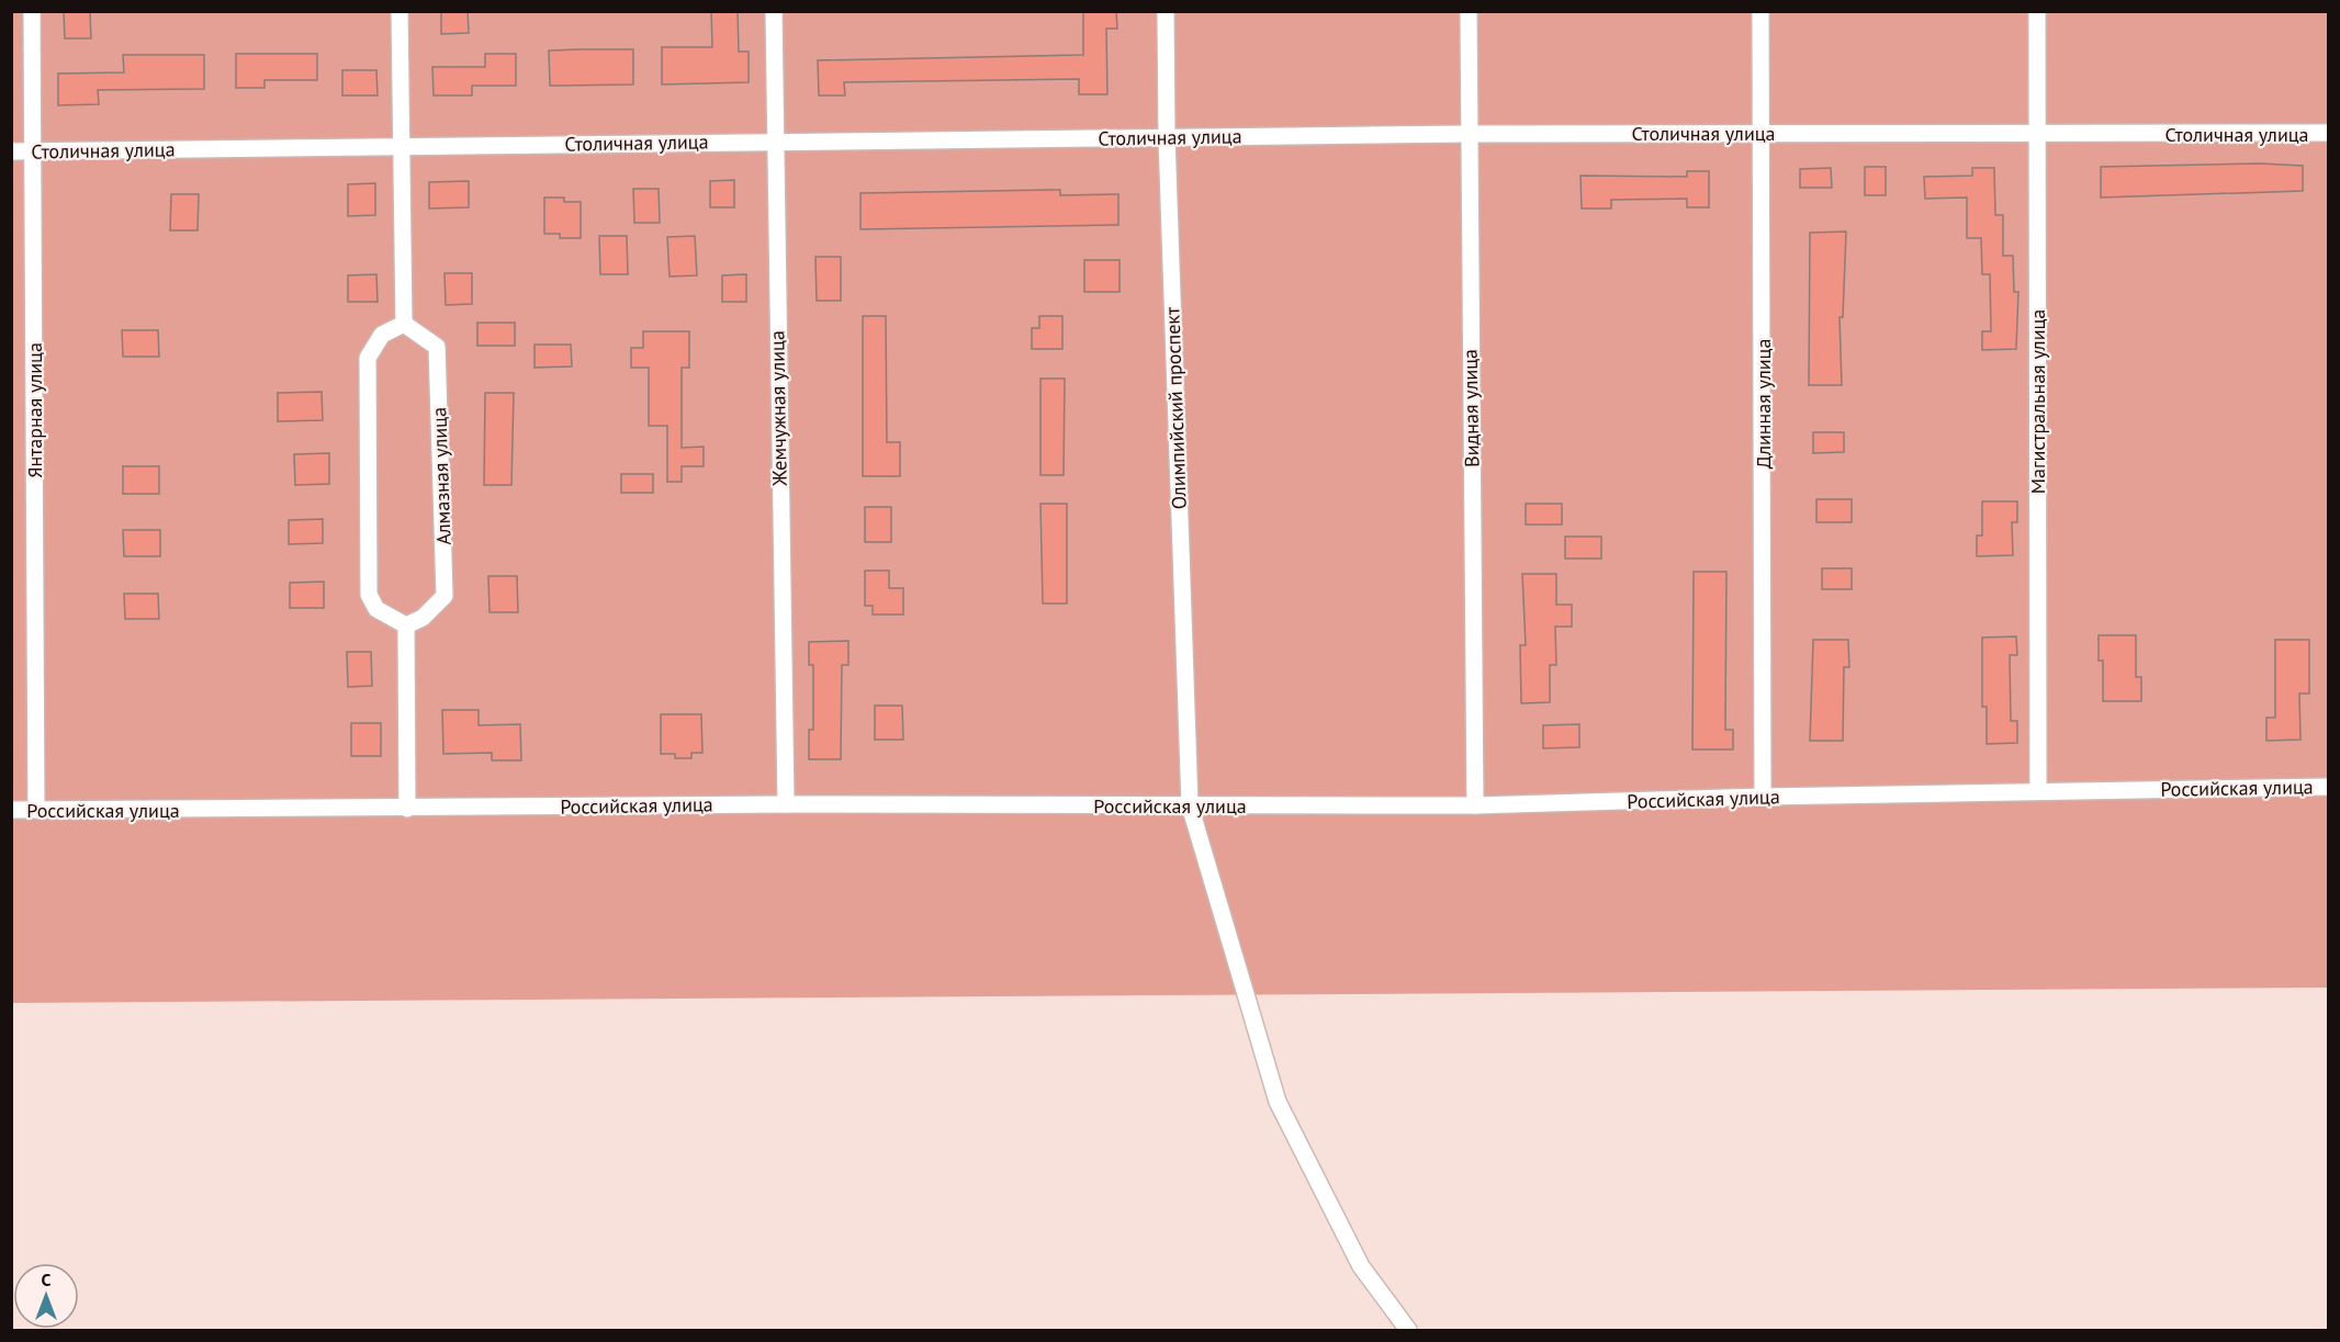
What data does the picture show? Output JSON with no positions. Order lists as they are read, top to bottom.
{
  "streets": {
    "street": [
      "Столичная улица",
      "Магистральная улица",
      "Длинная улица",
      "Жемчужная улица",
      "Олимпийский проспект",
      "Видная улица",
      "Янтарная улица",
      "Алмазная улица",
      "Российская улица"
    ]
  },
  "crossings": [
    ["Столичная улица", "Магистральная улица"],
    ["Столичная улица", "Длинная улица"],
    ["Столичная улица", "Жемчужная улица"],
    ["Столичная улица", "Олимпийский проспект"],
    ["Столичная улица", "Видная улица"],
    ["Столичная улица", "Янтарная улица"],
    ["Магистральная улица", "Российская улица"],
    ["Длинная улица", "Российская улица"],
    ["Жемчужная улица", "Российская улица"],
    ["Олимпийский проспект", "Российская улица"],
    ["Видная улица", "Российская улица"],
    ["Янтарная улица", "Российская улица"]
  ],
  "north": "top"
}
